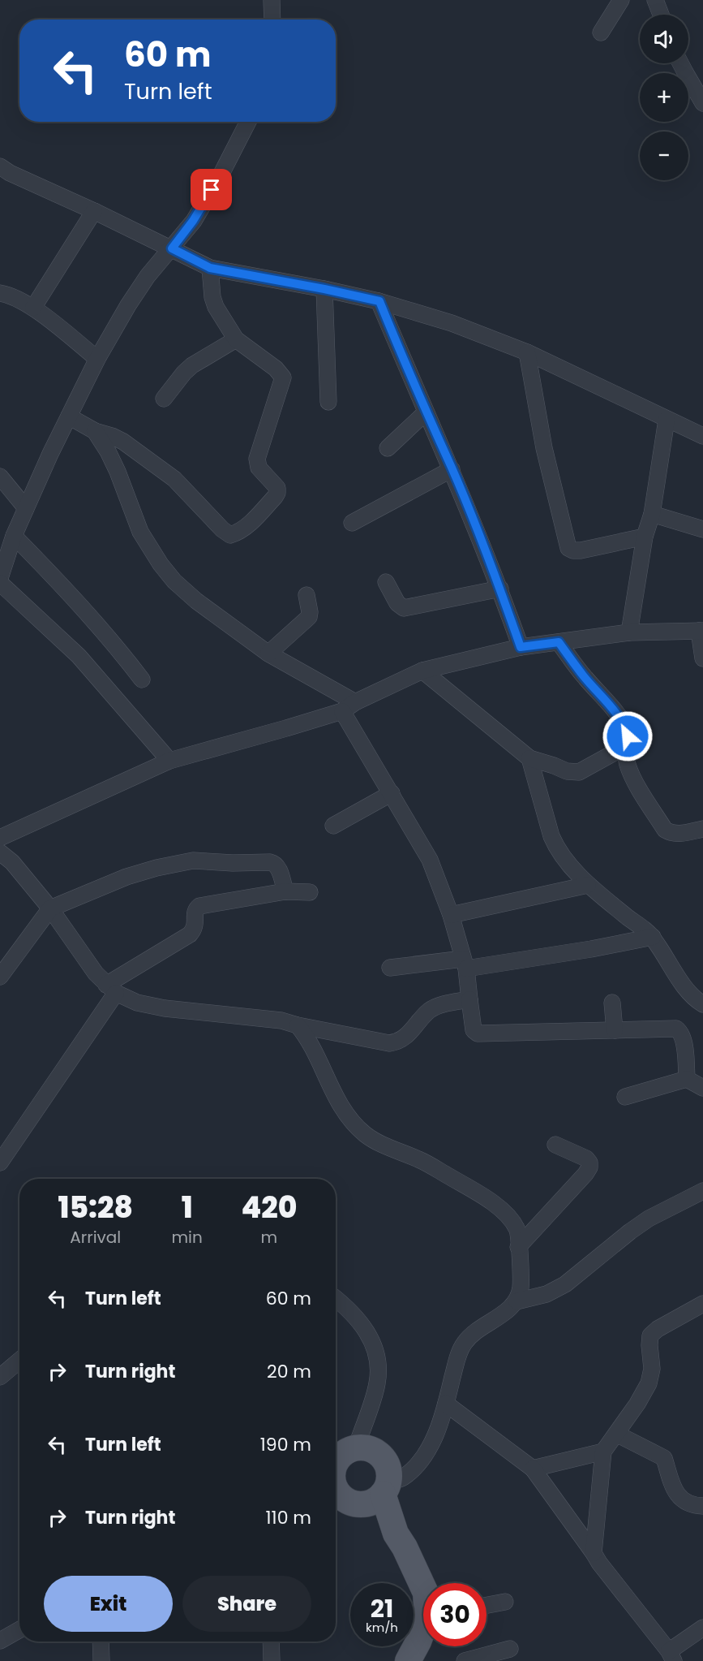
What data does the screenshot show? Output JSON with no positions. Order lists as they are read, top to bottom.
{
  "page": {
    "map_buttons": ["+", "−"],
    "turn": ["60 m", "Turn left"],
    "eta": [
      "15:28",
      "Arrival",
      "1",
      "min",
      "420",
      "m"
    ],
    "list": [
      {
        "name": "Turn left",
        "value": "60 m"
      },
      {
        "name": "Turn right",
        "value": "20 m"
      },
      {
        "name": "Turn left",
        "value": "190 m"
      },
      {
        "name": "Turn right",
        "value": "110 m"
      }
    ],
    "buttons": ["Exit", "Share"],
    "speed": "21 km/h",
    "limit": "30"
  }
}
